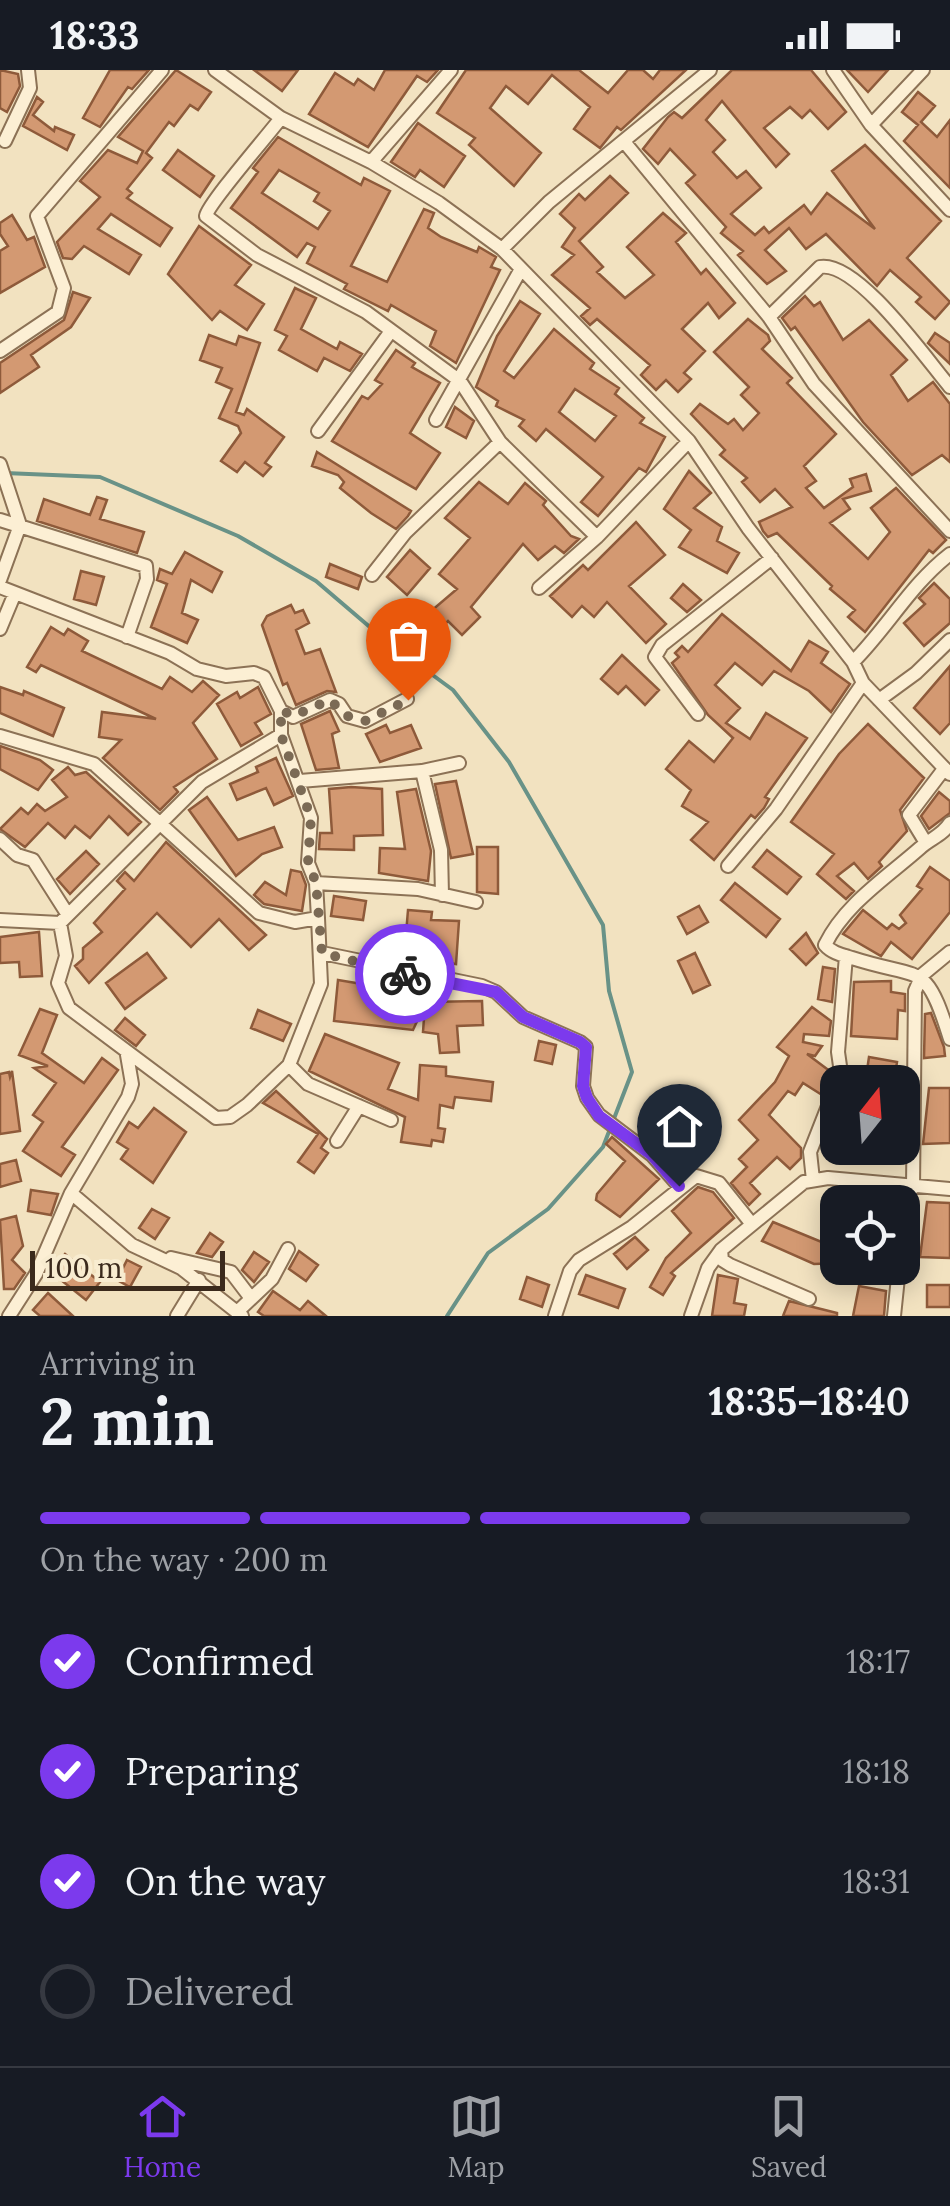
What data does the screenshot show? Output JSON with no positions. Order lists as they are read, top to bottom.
{
  "scale_bar": "100 m",
  "north": "top",
  "page": {
    "status": "18:33",
    "scale": "100 m",
    "heading": ["2 min", "Arriving in", "18:35–18:40"],
    "bar": "On the way · 200 m",
    "list": [
      ["Confirmed", "18:17"],
      ["Preparing", "18:18"],
      ["On the way", "18:31"],
      "Delivered"
    ],
    "tabs": ["Home", "Map", "Saved"]
  }
}
